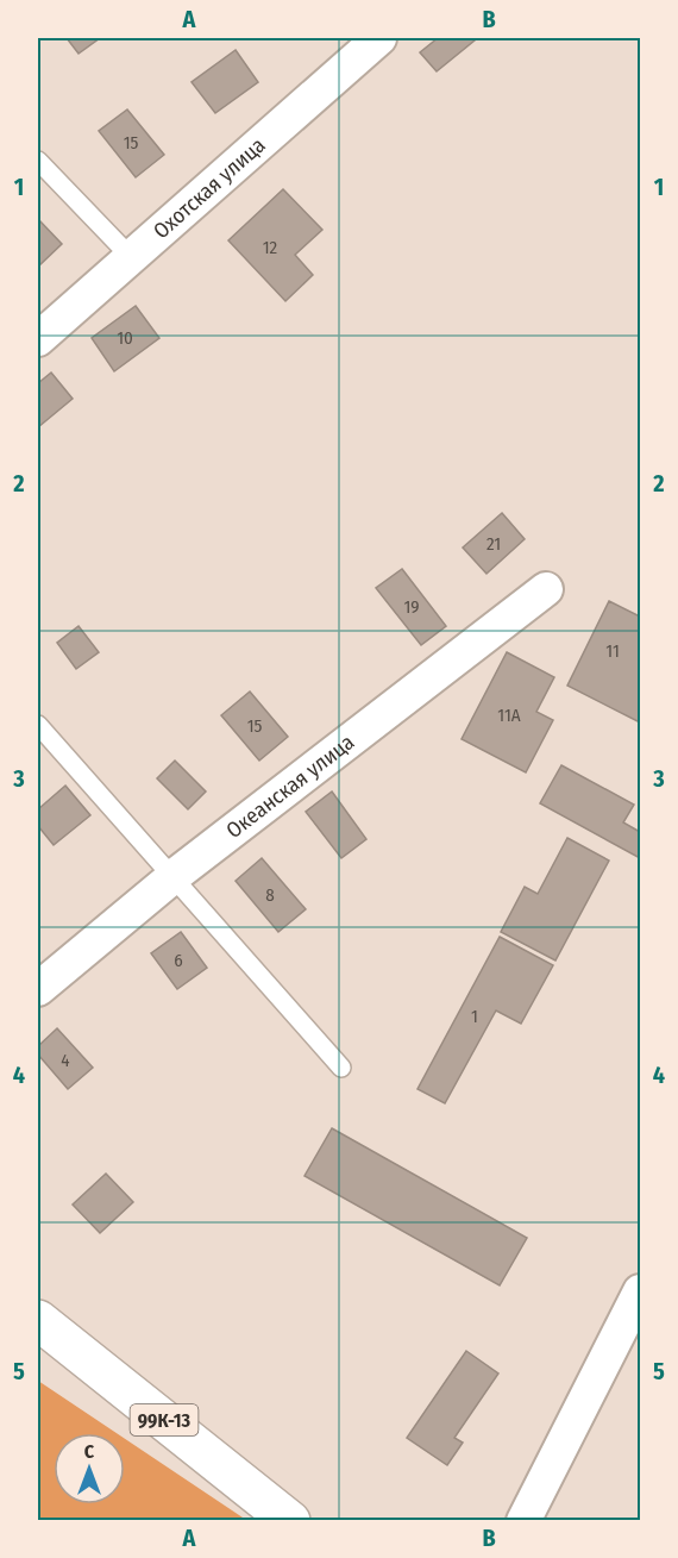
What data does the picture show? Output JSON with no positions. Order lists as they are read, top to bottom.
{
  "streets": {
    "main road": ["99К-13"],
    "street": ["Охотская улица", "Океанская улица"]
  },
  "house_numbers": [
    "15",
    "12",
    "10",
    "21",
    "19",
    "11",
    "11А",
    "15",
    "8",
    "6",
    "1",
    "4"
  ],
  "north": "top",
  "grid": {
    "columns": ["A", "B"],
    "rows": [
      "1",
      "2",
      "3",
      "4",
      "5"
    ]
  }
}
